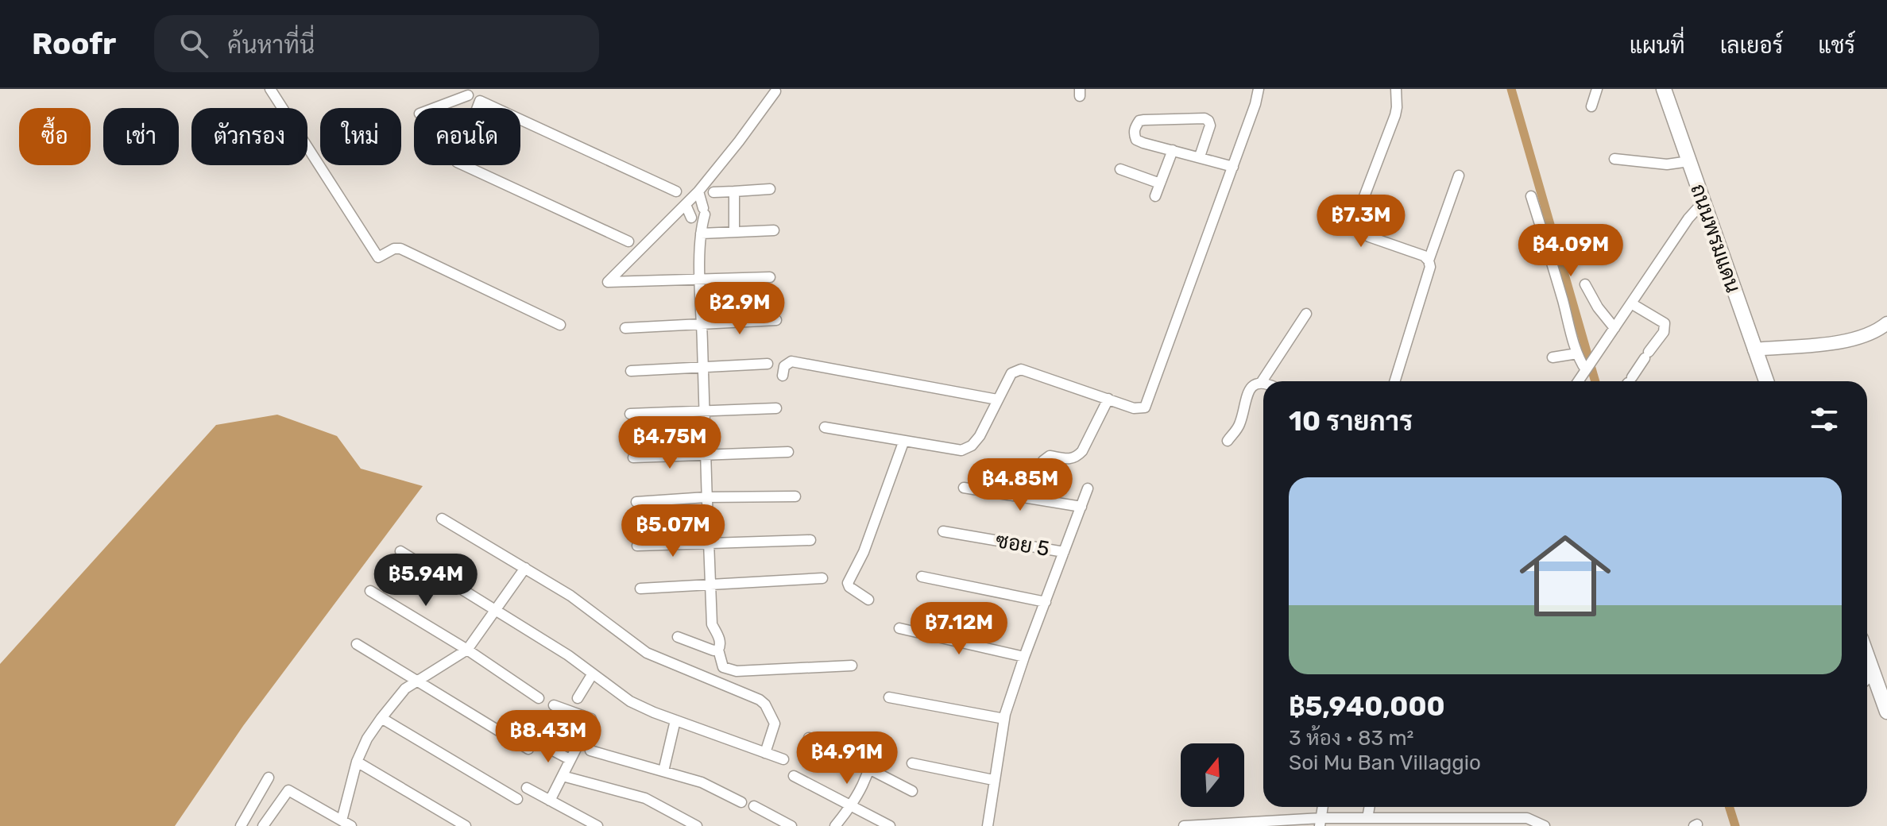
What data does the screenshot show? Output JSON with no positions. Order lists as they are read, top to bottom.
{
  "streets": {
    "main road": ["ถนนพรมแดน"],
    "street": ["ซอย 5"]
  },
  "north": "top",
  "page": {
    "header": "Roofr",
    "search": "ค้นหาที่นี่",
    "nav": ["แผนที่", "เลเยอร์", "แชร์"],
    "chip": [
      "ซื้อ",
      "เช่า",
      "ตัวกรอง",
      "ใหม่",
      "คอนโด"
    ],
    "price": [
      "฿7.3M",
      "฿4.09M",
      "฿2.9M",
      "฿4.75M",
      "฿4.85M",
      "฿5.07M",
      "฿5.94M",
      "฿7.12M",
      "฿8.43M",
      "฿4.91M"
    ],
    "heading": "10 รายการ",
    "list": [
      {
        "name": "฿5,940,000",
        "note": "3 ห้อง · 83 m² · Soi Mu Ban Villaggio"
      }
    ]
  }
}
